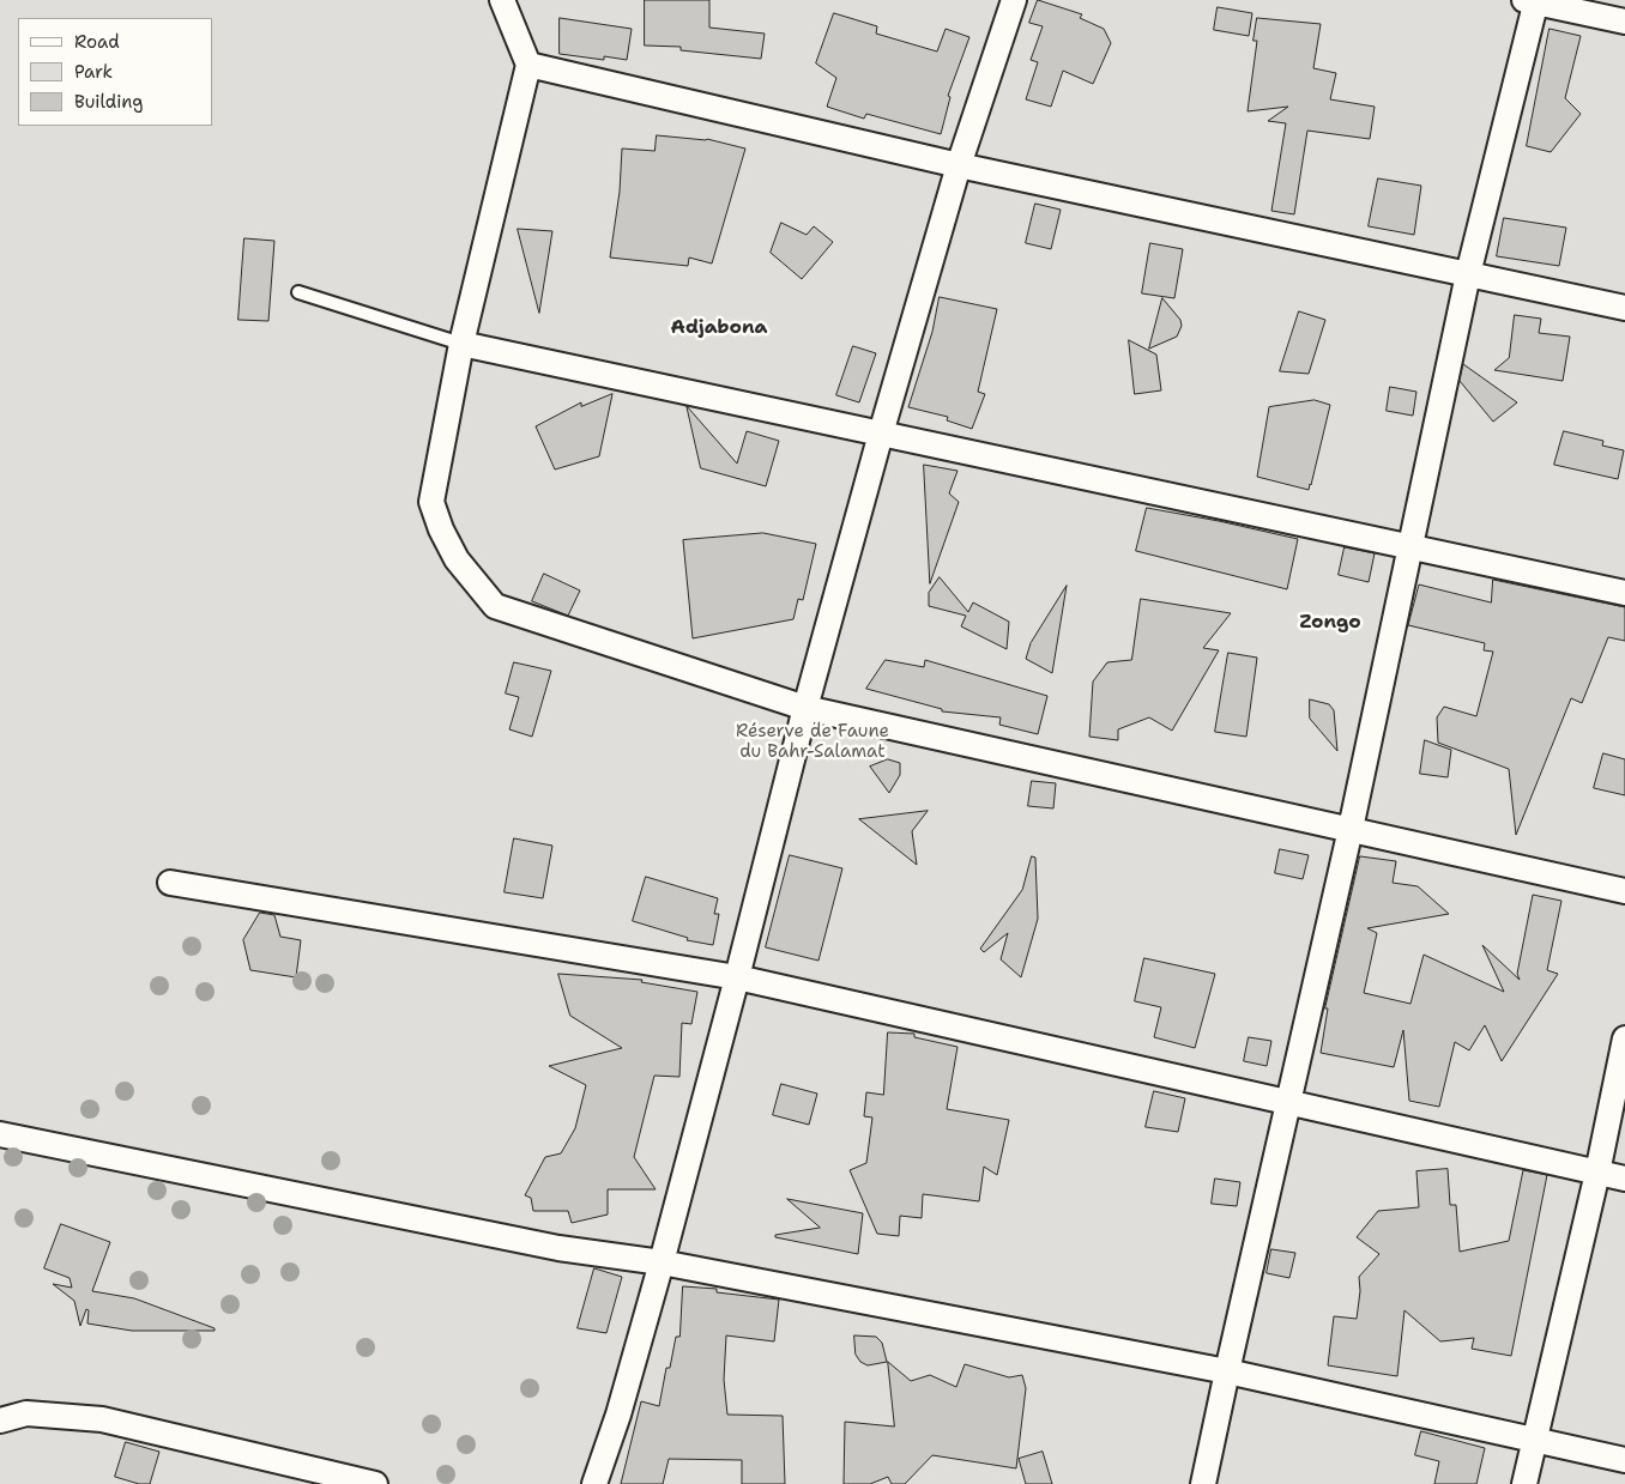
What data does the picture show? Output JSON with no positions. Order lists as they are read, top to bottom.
{
  "districts": ["Adjabona", "Zongo"],
  "parks": ["Réserve de Faune du Bahr-Salamat"],
  "legend": ["Road", "Park", "Building"]
}
